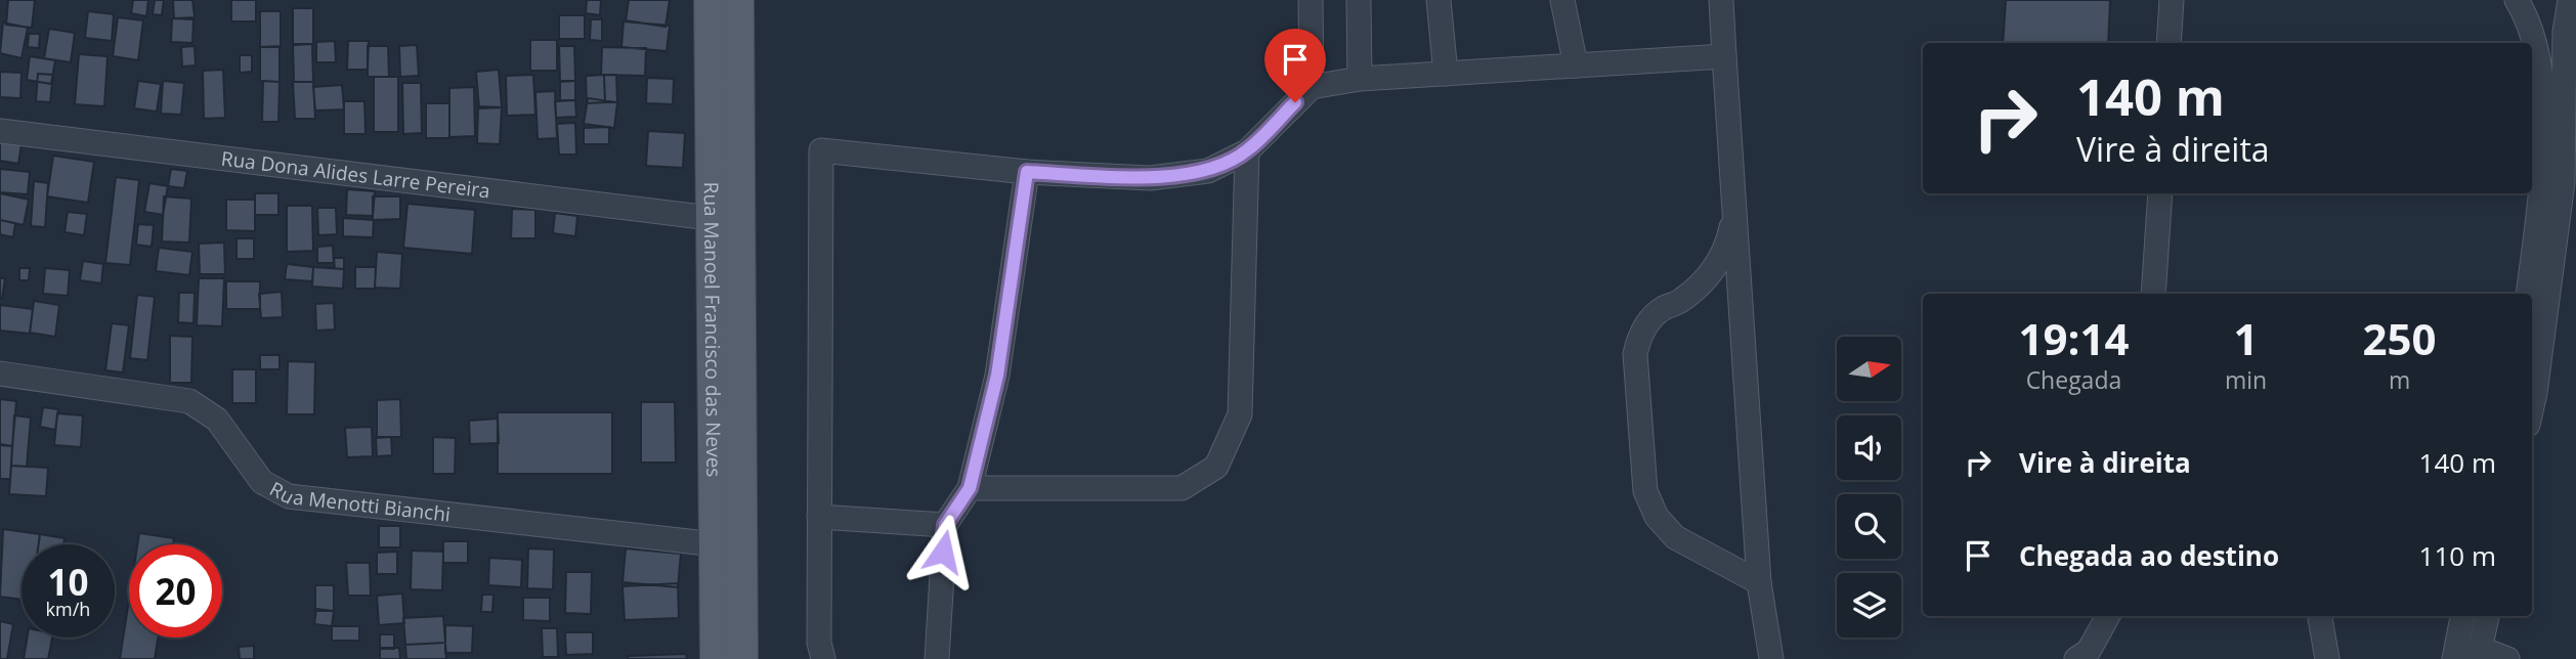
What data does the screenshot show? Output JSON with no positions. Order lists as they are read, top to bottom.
{
  "streets": {
    "main road": ["Rua Manoel Francisco das Neves"],
    "street": ["Rua Dona Alides Larre Pereira", "Rua Menotti Bianchi"]
  },
  "crossings": [
    ["Rua Dona Alides Larre Pereira", "Rua Manoel Francisco das Neves"],
    ["Rua Manoel Francisco das Neves", "Rua Menotti Bianchi"]
  ],
  "north": "right",
  "page": {
    "turn": ["140 m", "Vire à direita"],
    "eta": [
      "19:14",
      "Chegada",
      "1",
      "min",
      "250",
      "m"
    ],
    "list": [
      {
        "name": "Vire à direita",
        "value": "140 m"
      },
      {
        "name": "Chegada ao destino",
        "value": "110 m"
      }
    ],
    "speed": "10 km/h",
    "limit": "20"
  }
}
